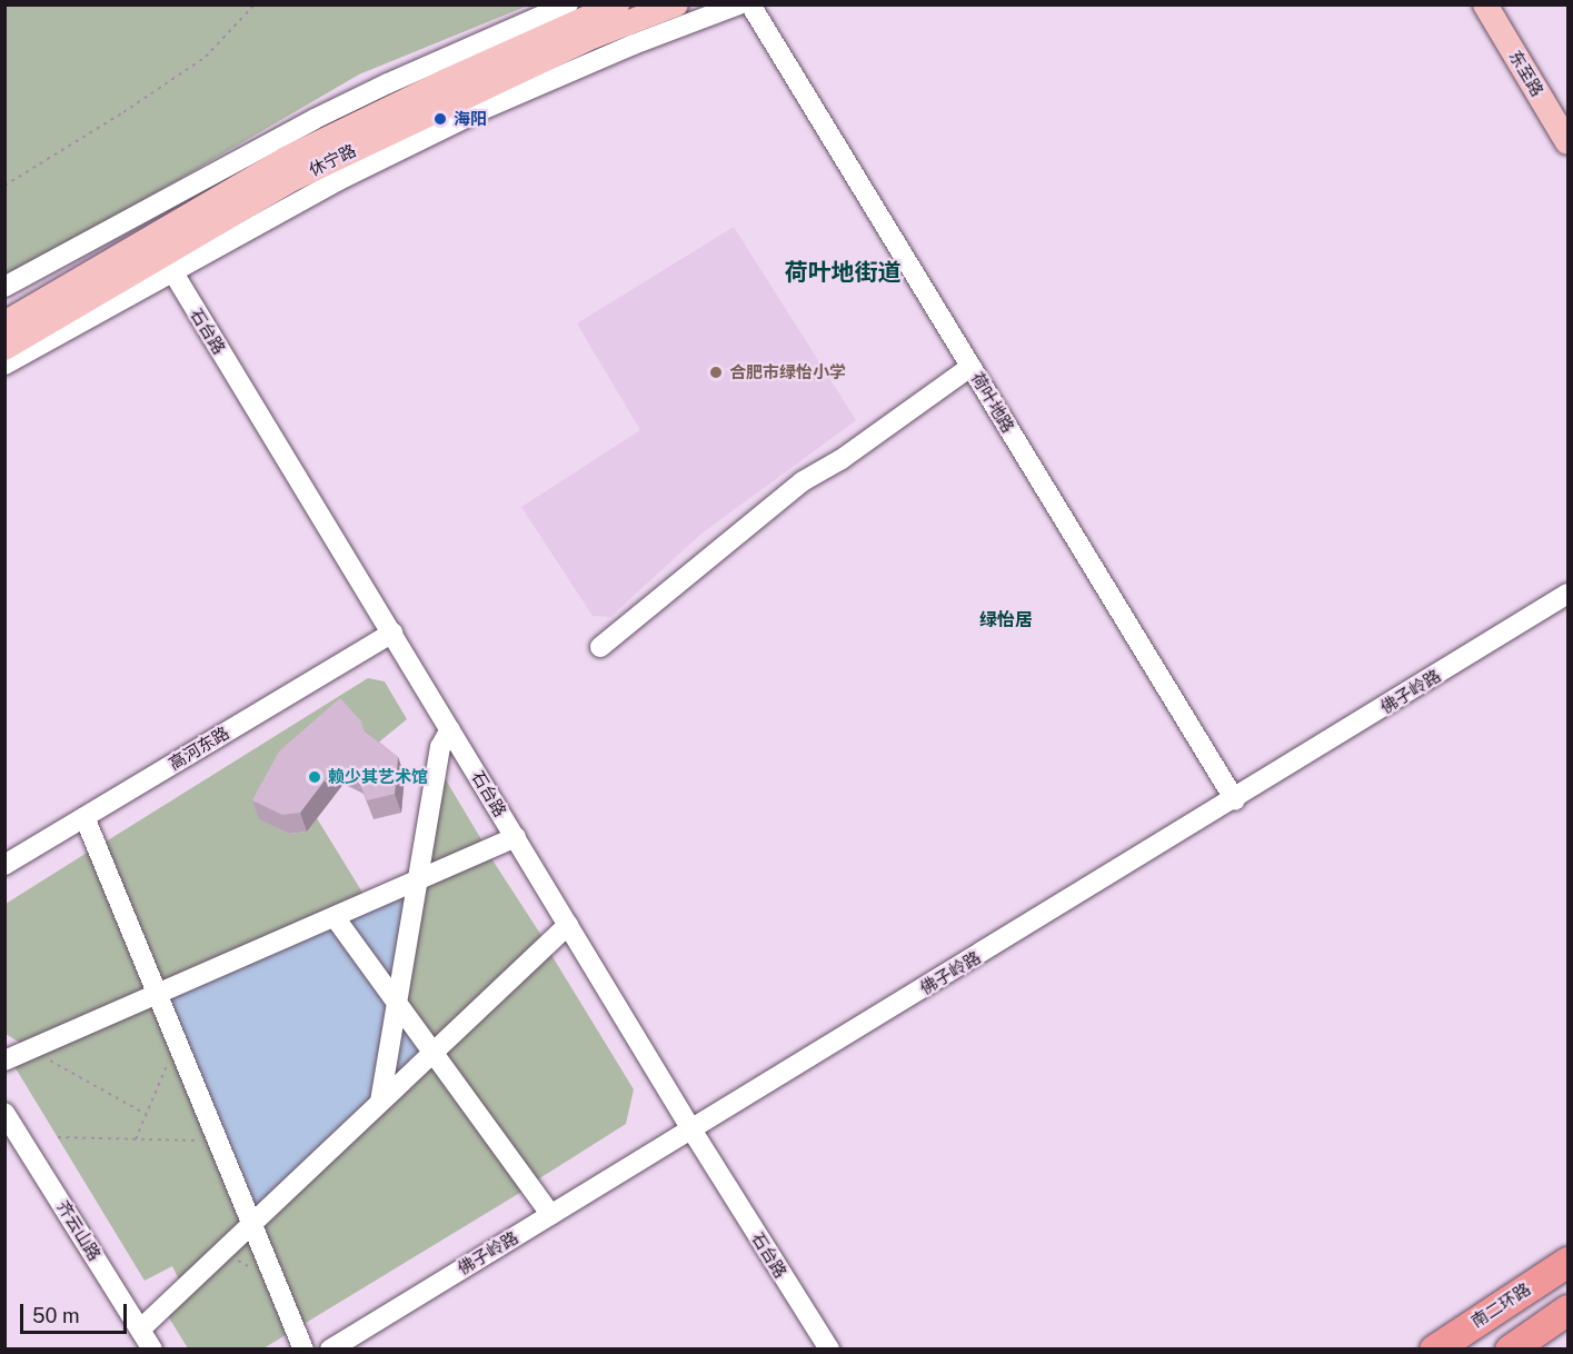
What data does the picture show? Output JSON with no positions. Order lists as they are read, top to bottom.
{
  "streets": {
    "highway": ["南二环路"],
    "main road": ["东至路", "休宁路"],
    "street": [
      "石台路",
      "荷叶地路",
      "佛子岭路",
      "高河东路",
      "齐云山路"
    ]
  },
  "crossings": [
    ["休宁路", "石台路"],
    ["石台路", "佛子岭路"],
    ["石台路", "高河东路"],
    ["荷叶地路", "佛子岭路"]
  ],
  "districts": ["荷叶地街道", "绿怡居"],
  "places": ["海阳", "合肥市绿怡小学", "赖少其艺术馆"],
  "scale_bar": "50 m"
}
